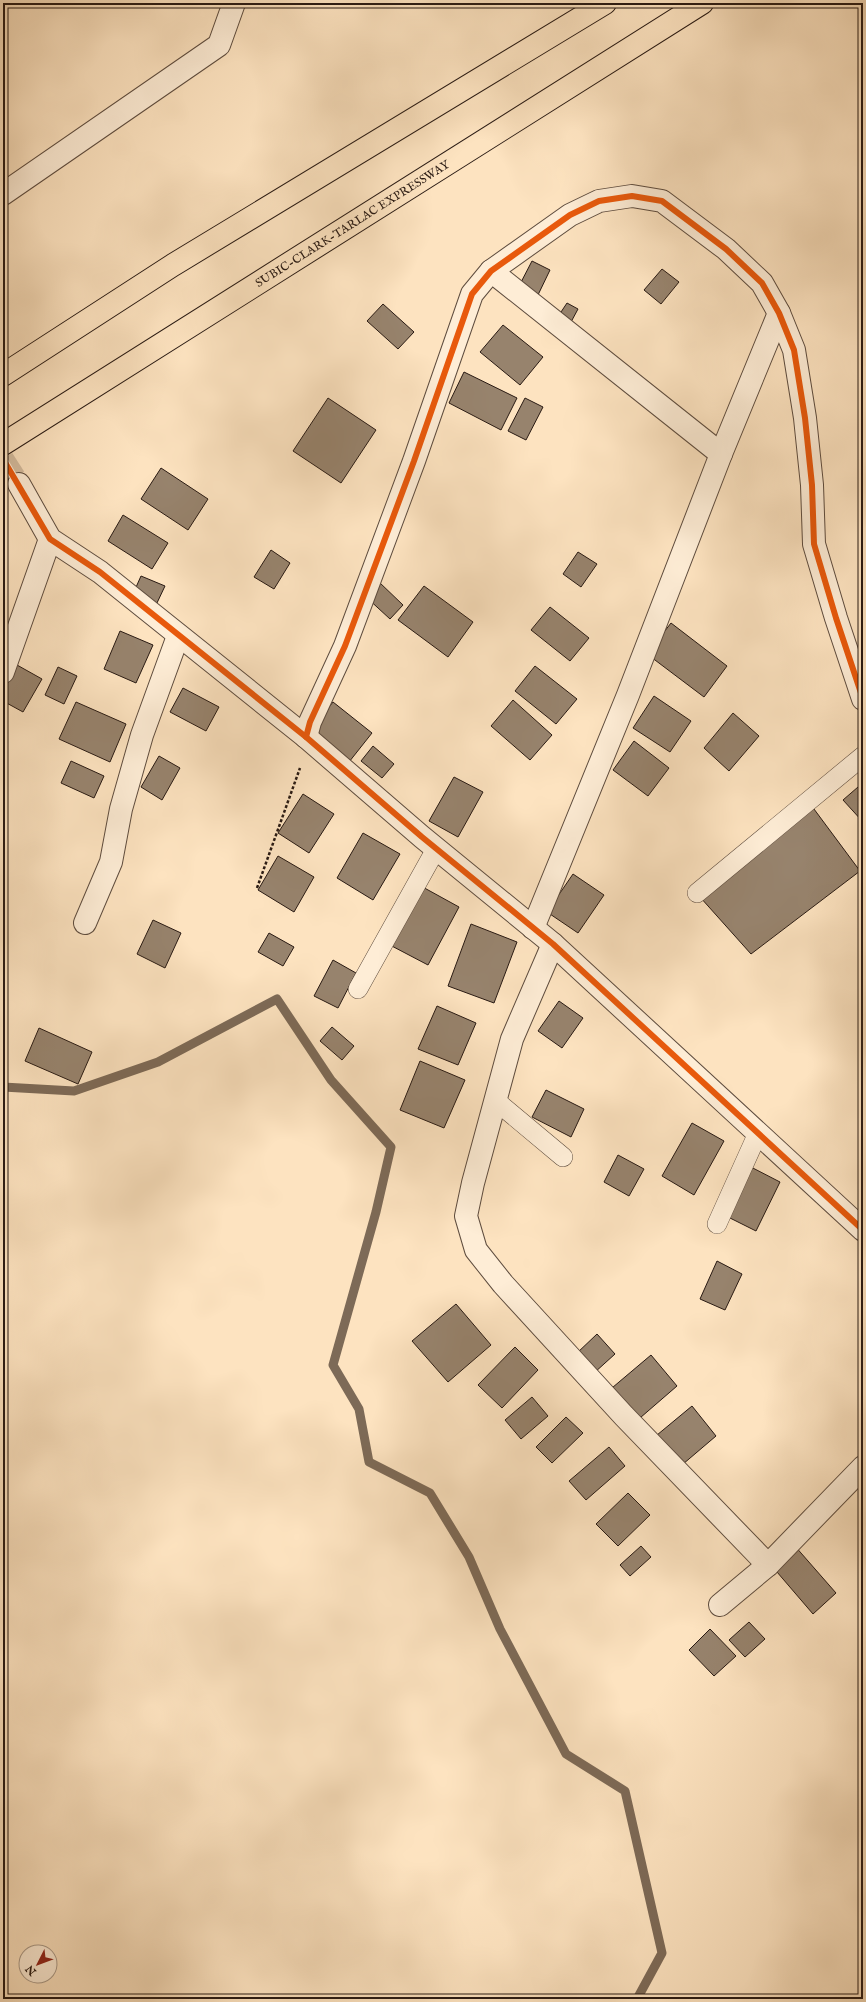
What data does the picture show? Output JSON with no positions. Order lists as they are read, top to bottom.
{
  "streets": {
    "highway": ["SUBIC-CLARK-TARLAC EXPRESSWAY"]
  },
  "north": "bottom left"
}
